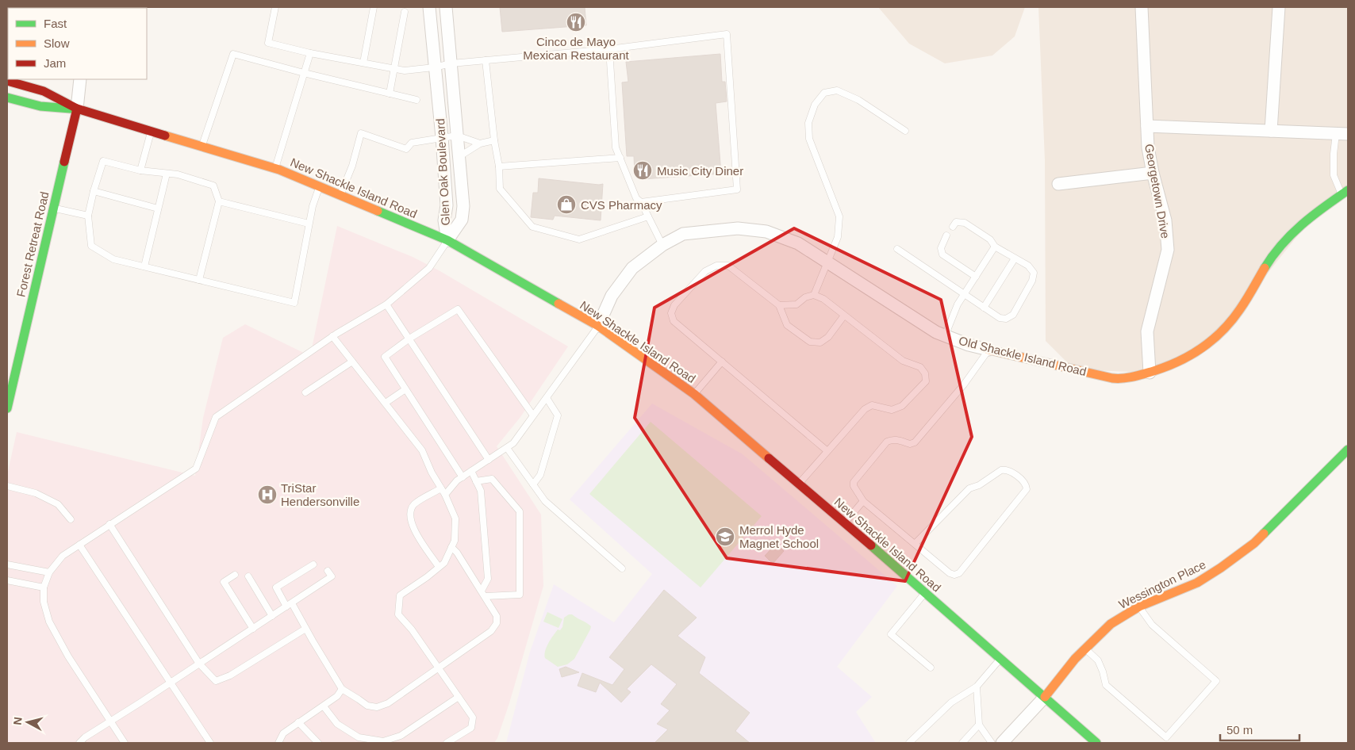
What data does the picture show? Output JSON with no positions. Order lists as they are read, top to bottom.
{
  "streets": {
    "main road": [
      "New Shackle Island Road",
      "Forest Retreat Road",
      "Old Shackle Island Road",
      "Wessington Place"
    ],
    "street": ["Glen Oak Boulevard", "Georgetown Drive"]
  },
  "crossings": [
    ["Glen Oak Boulevard", "New Shackle Island Road"],
    ["New Shackle Island Road", "Forest Retreat Road"],
    ["New Shackle Island Road", "Old Shackle Island Road"],
    ["New Shackle Island Road", "Wessington Place"],
    ["Georgetown Drive", "Old Shackle Island Road"]
  ],
  "places": {
    "restaurant": ["Cinco de Mayo Mexican Restaurant", "Music City Diner"],
    "shop": ["CVS Pharmacy"],
    "hospital": ["TriStar Hendersonville"],
    "school or university": ["Merrol Hyde Magnet School"]
  },
  "legend": ["Fast", "Slow", "Jam"],
  "scale_bar": "50 m",
  "north": "left"
}
